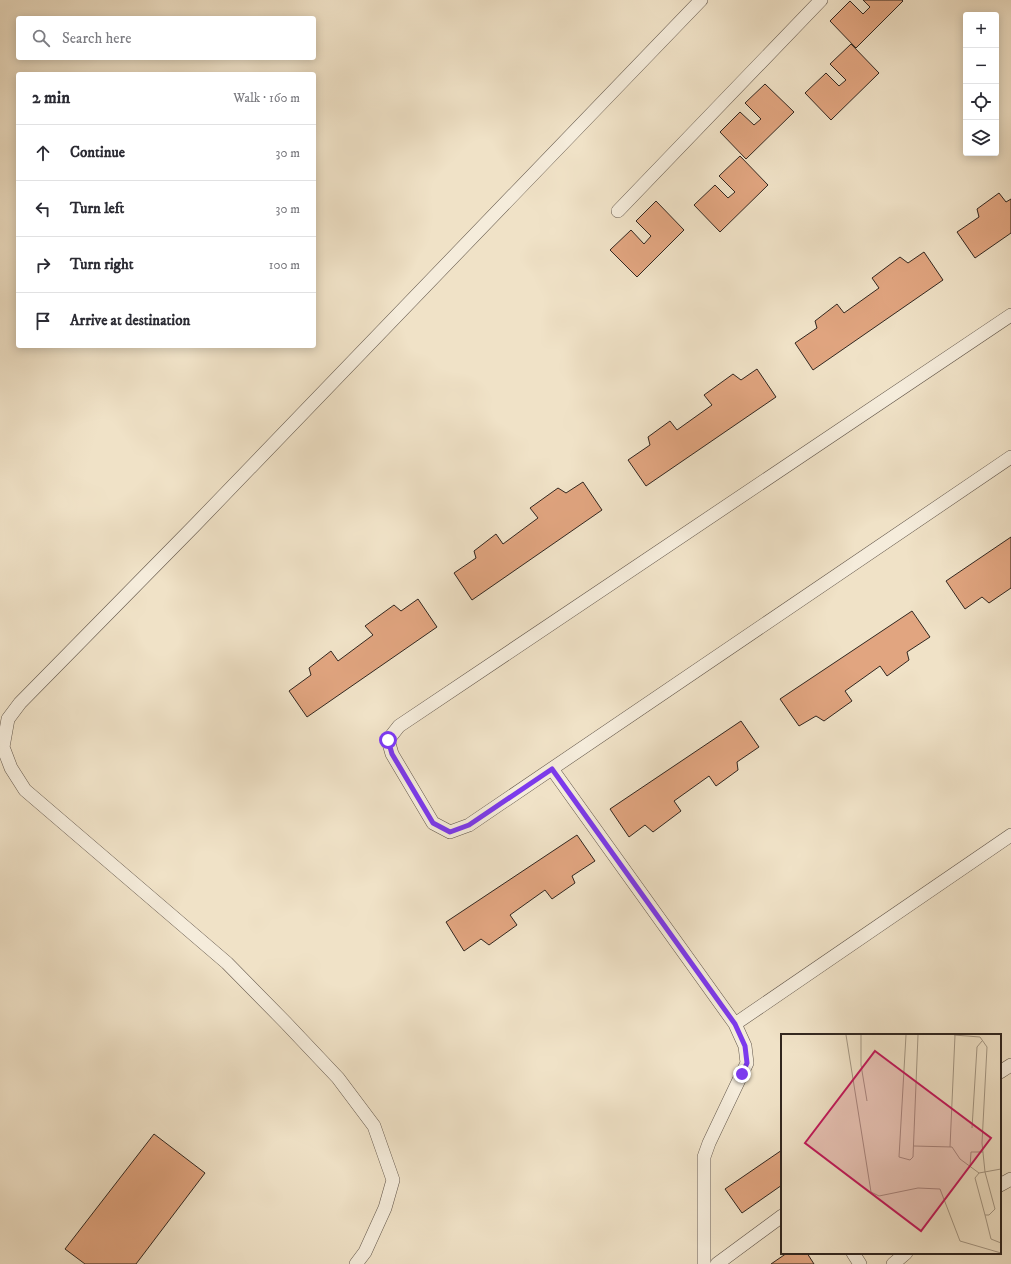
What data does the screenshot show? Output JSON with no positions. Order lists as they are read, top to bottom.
{
  "page": {
    "map_buttons": ["+", "−"],
    "search": "Search here",
    "heading": ["2 min", "Walk · 160 m"],
    "list": [
      ["Continue", "30 m"],
      ["Turn left", "30 m"],
      ["Turn right", "100 m"],
      "Arrive at destination"
    ]
  }
}
